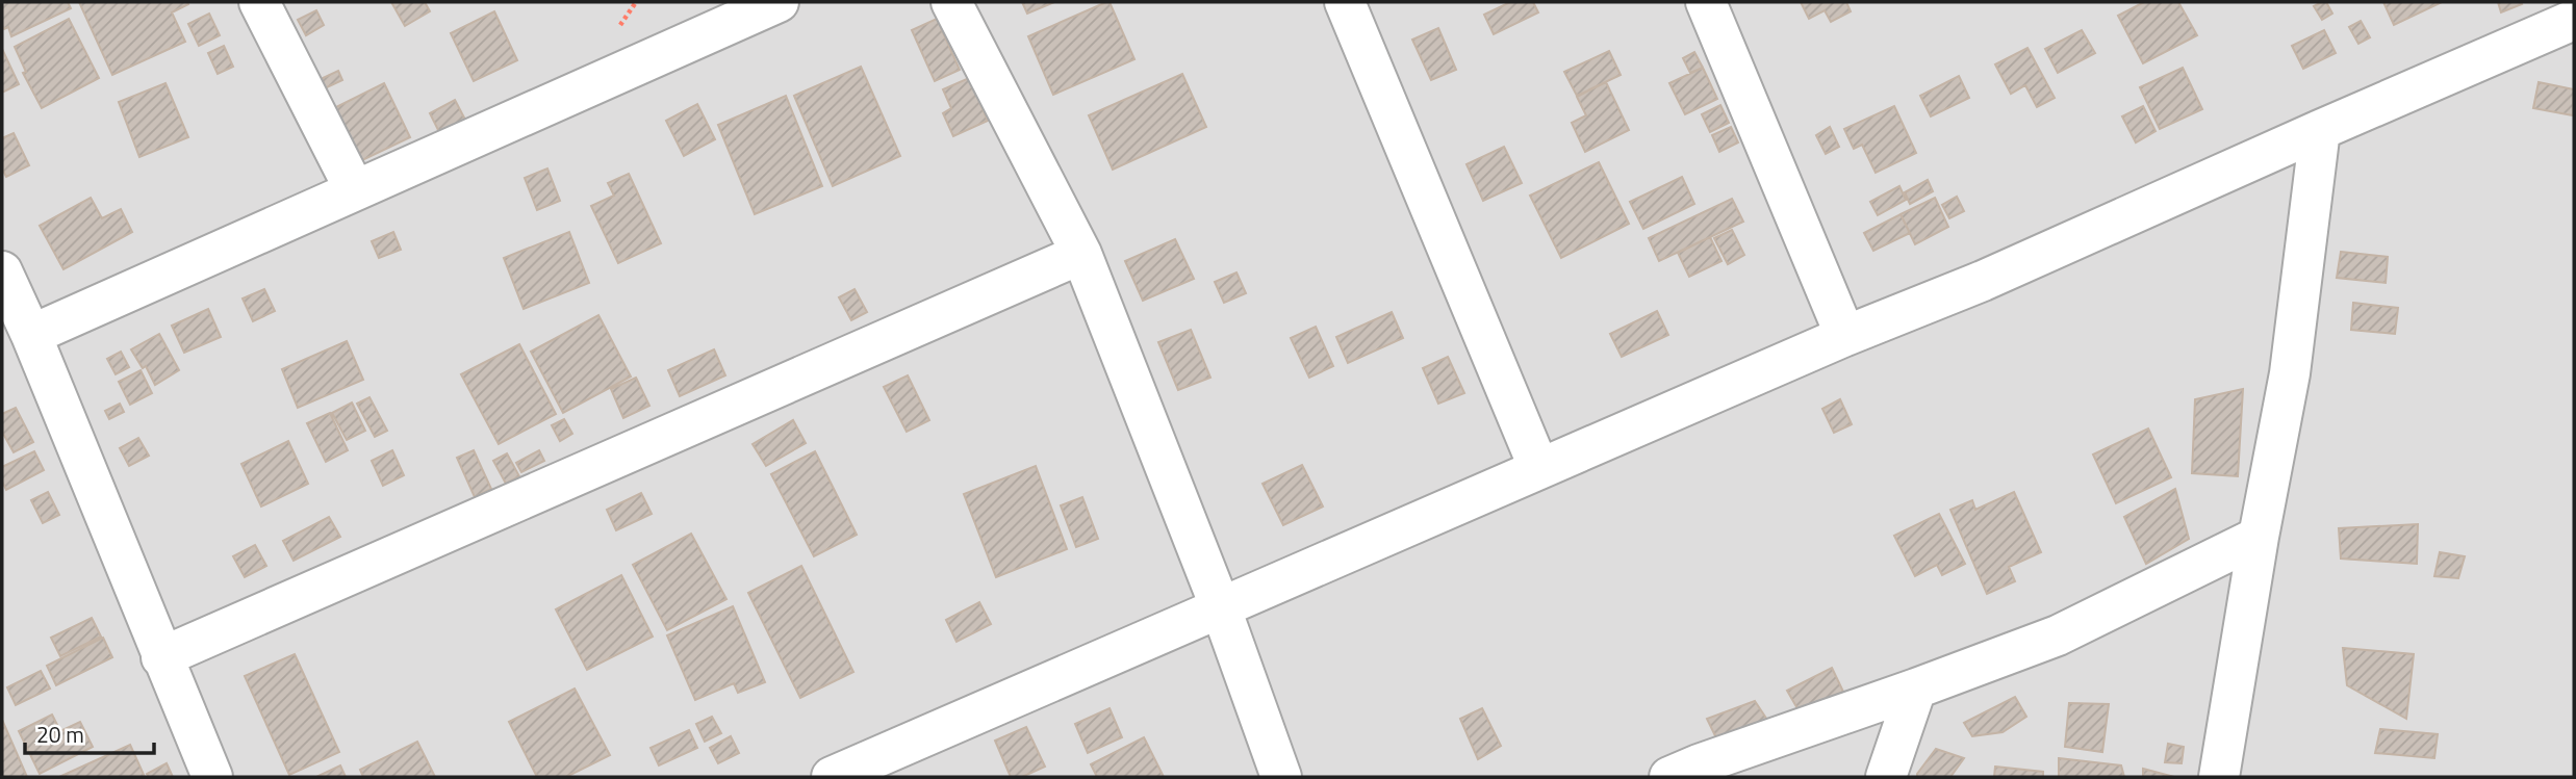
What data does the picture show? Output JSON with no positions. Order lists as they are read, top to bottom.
{
  "scale_bar": "20 m"
}
